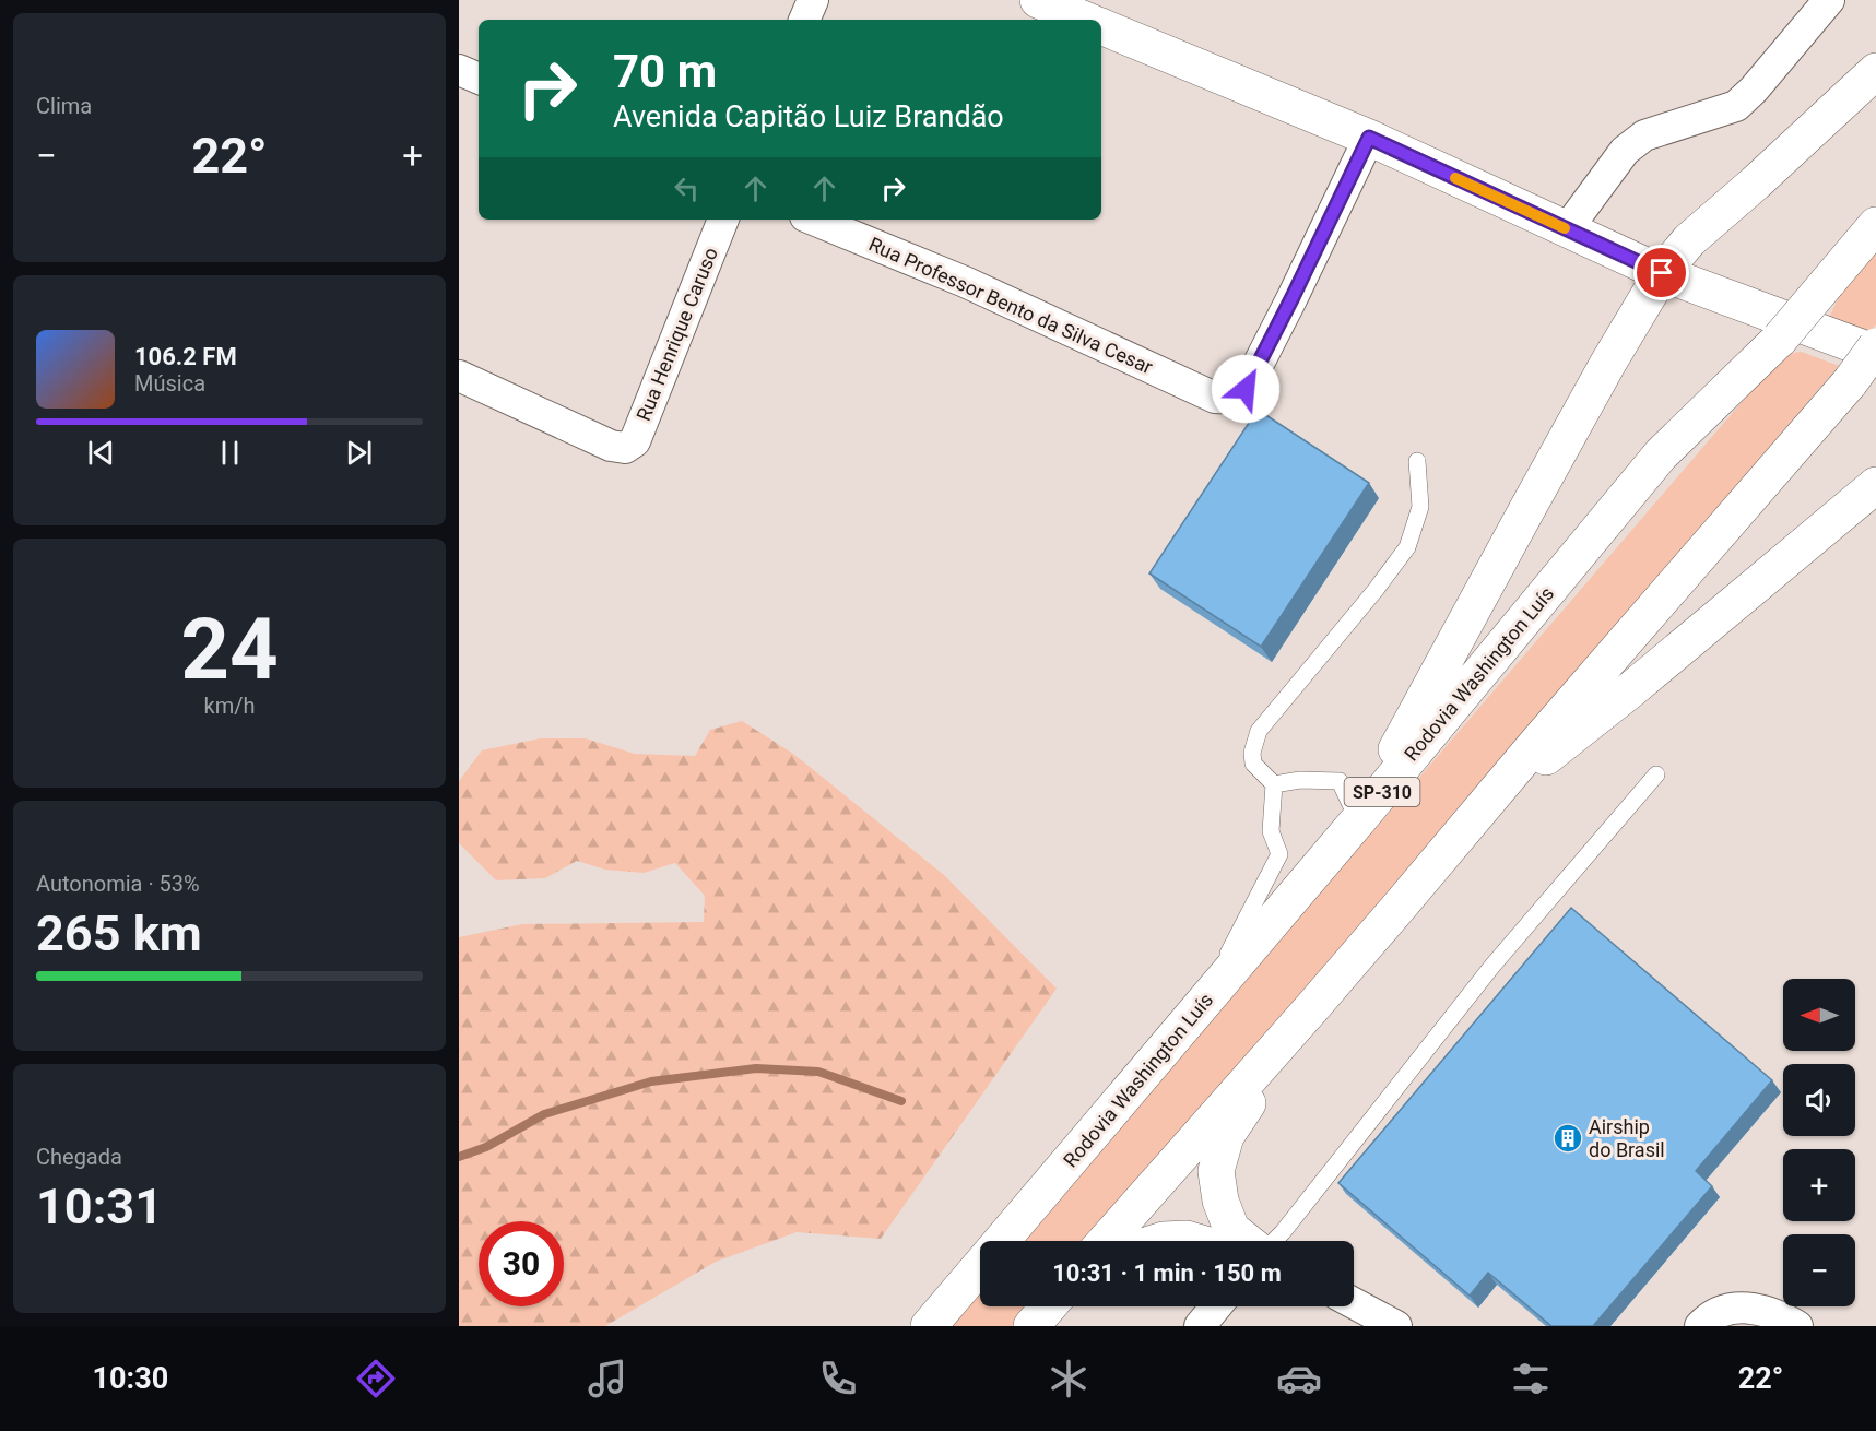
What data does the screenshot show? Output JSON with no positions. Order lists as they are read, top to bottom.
{
  "streets": {
    "main road": ["Rodovia Washington Luís", "SP-310"],
    "street": ["Rua Professor Bento da Silva Cesar", "Rua Henrique Caruso"]
  },
  "places": {
    "building": ["Airship do Brasil"]
  },
  "north": "left",
  "page": {
    "tile": [
      "Clima",
      ["24", "km/h"],
      ["Autonomia · 53%", "265 km"],
      ["Chegada", "10:31"]
    ],
    "turn": ["70 m", "Avenida Capitão Luiz Brandão"],
    "heat": ["−", "22°", "+"],
    "song": ["106.2 FM", "Música"],
    "map_buttons": ["+", "−"],
    "limit": "30",
    "trip": "10:31 · 1 min · 150 m",
    "tabs": ["10:30", "22°"]
  }
}
